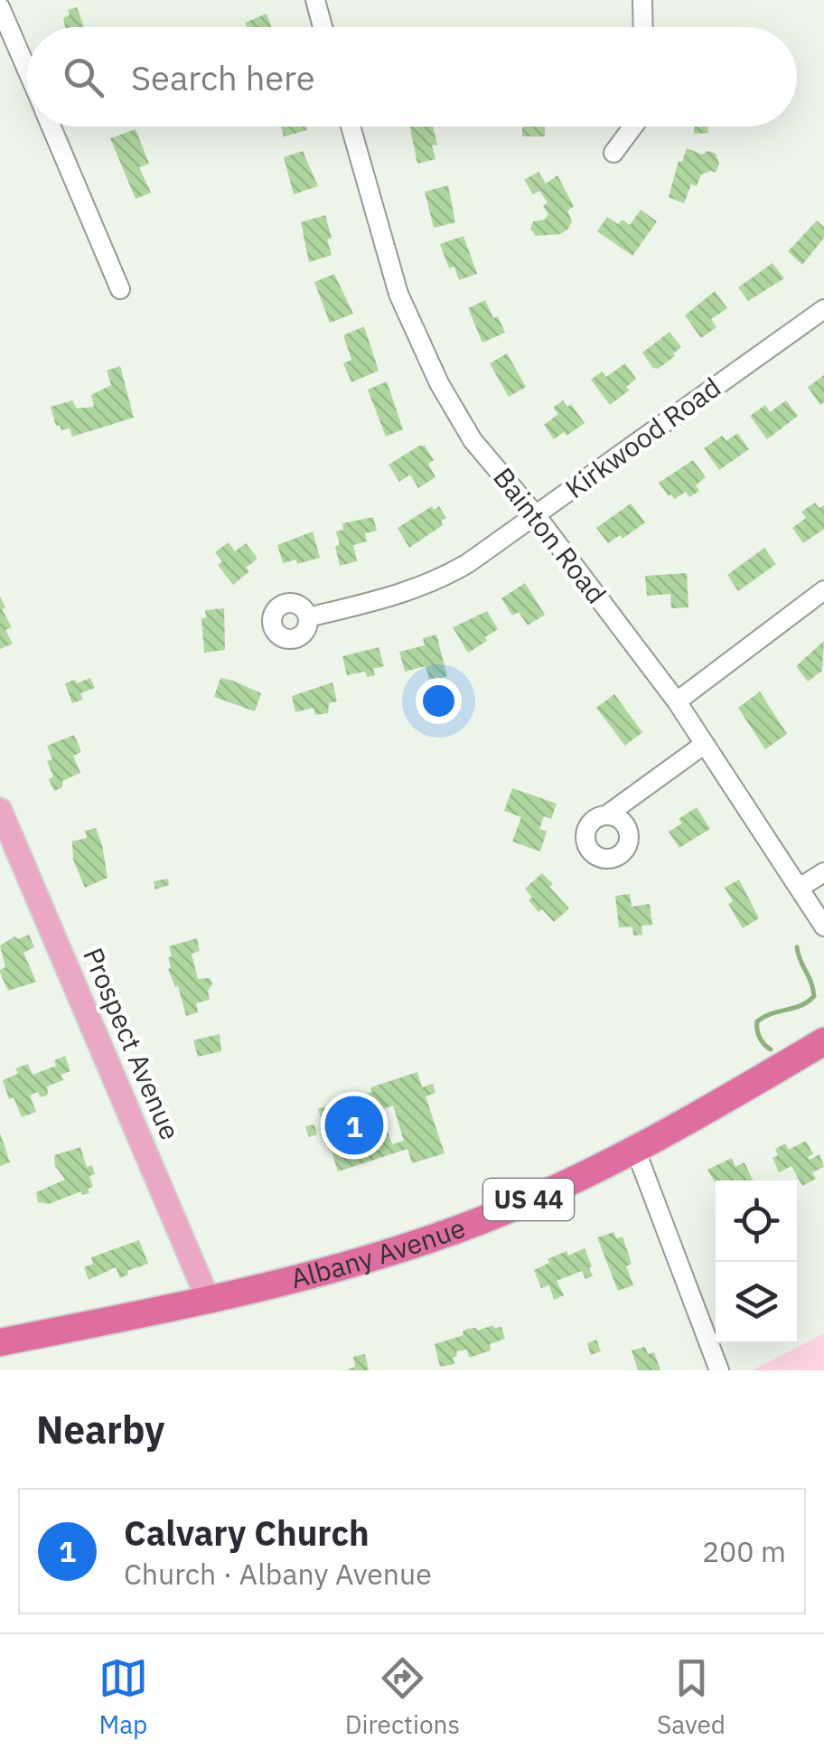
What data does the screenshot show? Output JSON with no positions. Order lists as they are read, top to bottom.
{
  "streets": {
    "highway": ["US 44", "Albany Avenue"],
    "main road": ["Prospect Avenue"],
    "street": ["Kirkwood Road", "Bainton Road"]
  },
  "crossings": [
    ["Kirkwood Road", "Bainton Road"],
    ["Prospect Avenue", "Albany Avenue"]
  ],
  "page": {
    "search": "Search here",
    "pins": "1",
    "heading": "Nearby",
    "list": [
      {
        "mark": "1",
        "name": "Calvary Church",
        "note": "Church · Albany Avenue",
        "value": "200 m"
      }
    ],
    "nav": ["Map", "Directions", "Saved"]
  }
}
